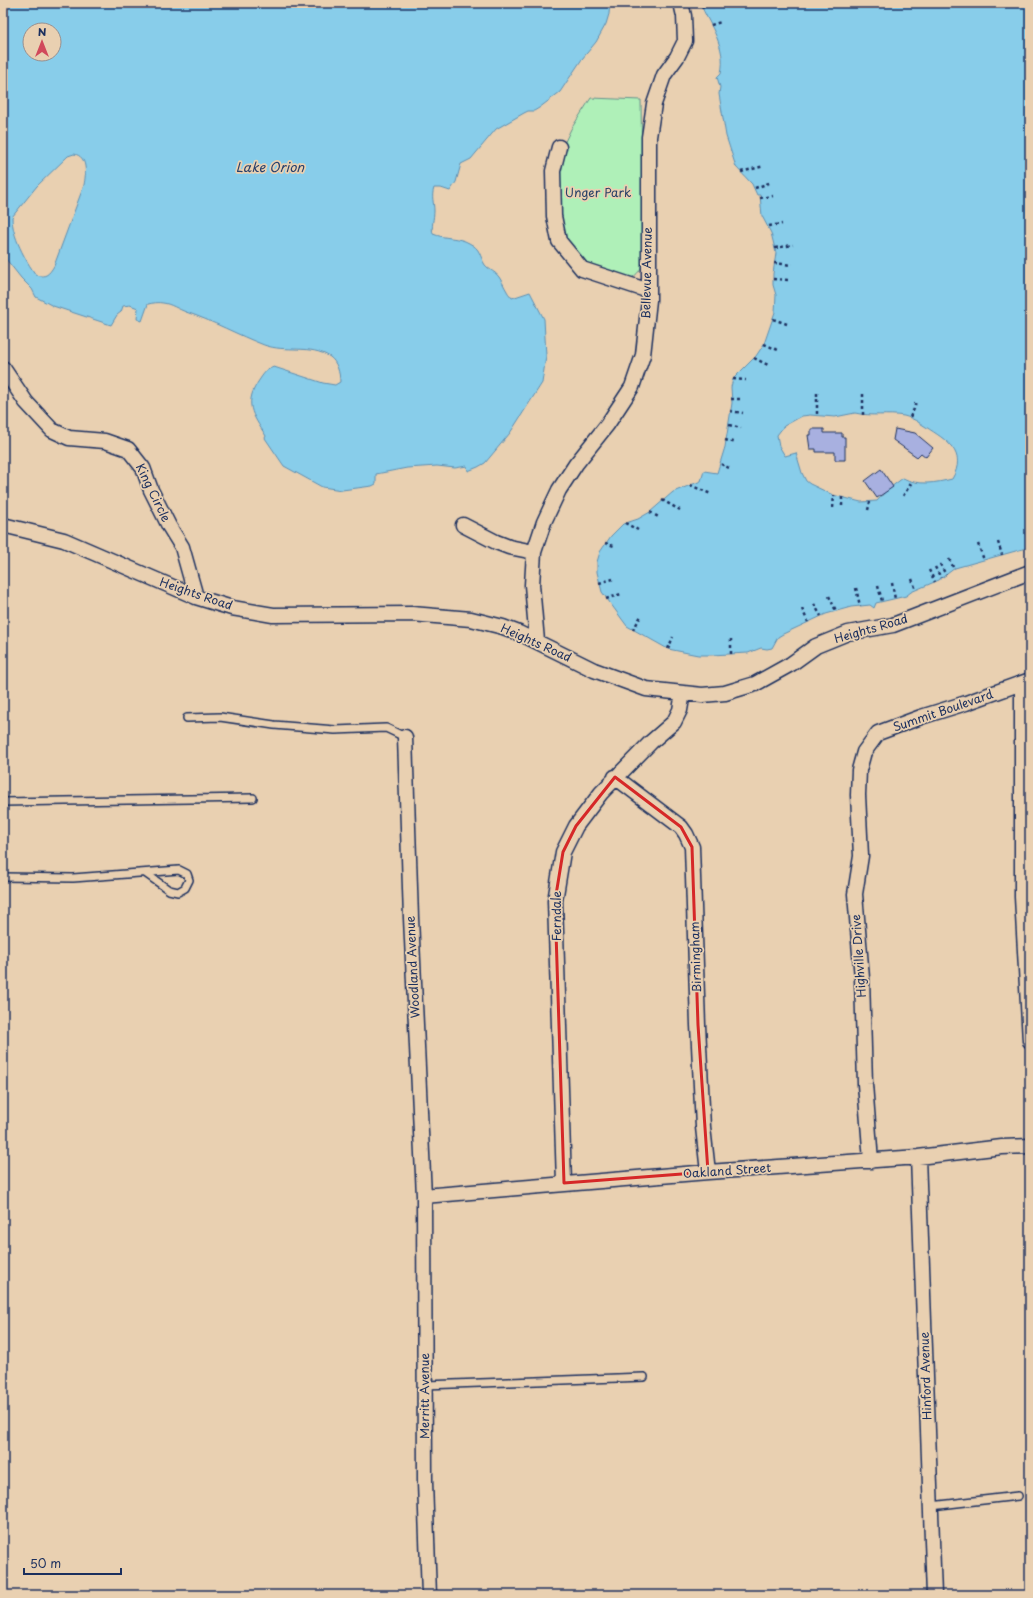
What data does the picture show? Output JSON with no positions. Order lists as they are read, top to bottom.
{
  "streets": {
    "street": [
      "Bellevue Avenue",
      "King Circle",
      "Heights Road",
      "Summit Boulevard",
      "Ferndale",
      "Highville Drive",
      "Birmingham",
      "Woodland Avenue",
      "Oakland Street",
      "Hinford Avenue",
      "Merritt Avenue"
    ]
  },
  "crossings": [
    ["Bellevue Avenue", "Heights Road"],
    ["King Circle", "Heights Road"],
    ["Heights Road", "Ferndale"],
    ["Summit Boulevard", "Highville Drive"],
    ["Ferndale", "Birmingham"],
    ["Ferndale", "Oakland Street"],
    ["Highville Drive", "Oakland Street"],
    ["Birmingham", "Oakland Street"],
    ["Woodland Avenue", "Oakland Street"],
    ["Woodland Avenue", "Merritt Avenue"],
    ["Oakland Street", "Hinford Avenue"],
    ["Oakland Street", "Merritt Avenue"]
  ],
  "water": ["Lake Orion"],
  "parks": ["Unger Park"],
  "scale_bar": "50 m",
  "north": "top"
}
